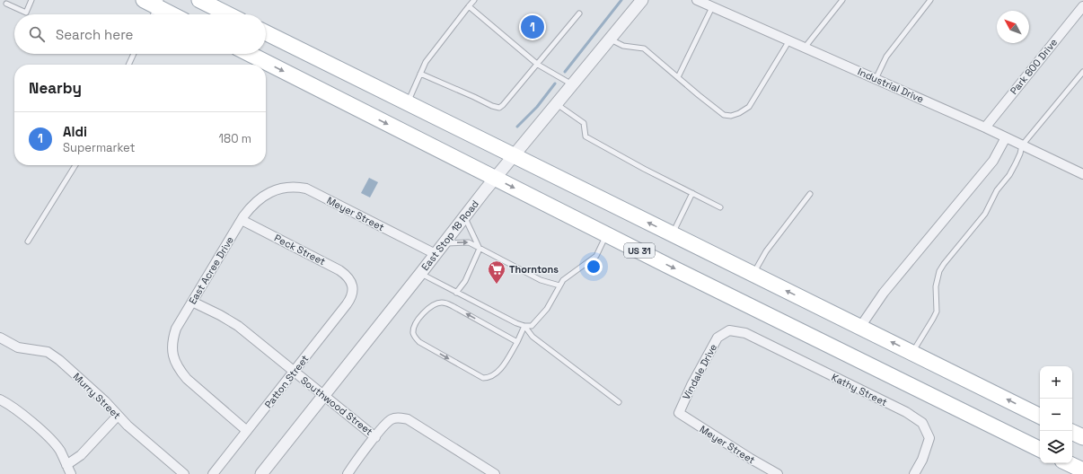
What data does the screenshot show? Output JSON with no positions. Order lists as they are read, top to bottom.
{
  "streets": {
    "main road": ["US 31"],
    "street": [
      "Park 800 Drive",
      "Industrial Drive",
      "Meyer Street",
      "East Stop 18 Road",
      "Peck Street",
      "East Acree Drive",
      "Vindale Drive",
      "Patton Street",
      "Kathy Street",
      "Murry Street",
      "Southwood Street"
    ]
  },
  "crossings": [
    ["Park 800 Drive", "Industrial Drive"],
    ["Meyer Street", "East Stop 18 Road"],
    ["Meyer Street", "East Acree Drive"],
    ["Meyer Street", "Vindale Drive"],
    ["East Stop 18 Road", "US 31"],
    ["East Stop 18 Road", "Southwood Street"],
    ["Peck Street", "East Acree Drive"],
    ["Peck Street", "Patton Street"],
    ["East Acree Drive", "Patton Street"],
    ["East Acree Drive", "Southwood Street"],
    ["Vindale Drive", "Kathy Street"],
    ["Patton Street", "Southwood Street"]
  ],
  "places": {
    "supermarket": ["Thorntons"]
  },
  "north": "top left",
  "page": {
    "pins": "1",
    "search": "Search here",
    "heading": "Nearby",
    "list": [
      {
        "mark": "1",
        "name": "Aldi",
        "note": "Supermarket",
        "value": "180 m"
      }
    ],
    "map_buttons": ["+", "−"]
  }
}
